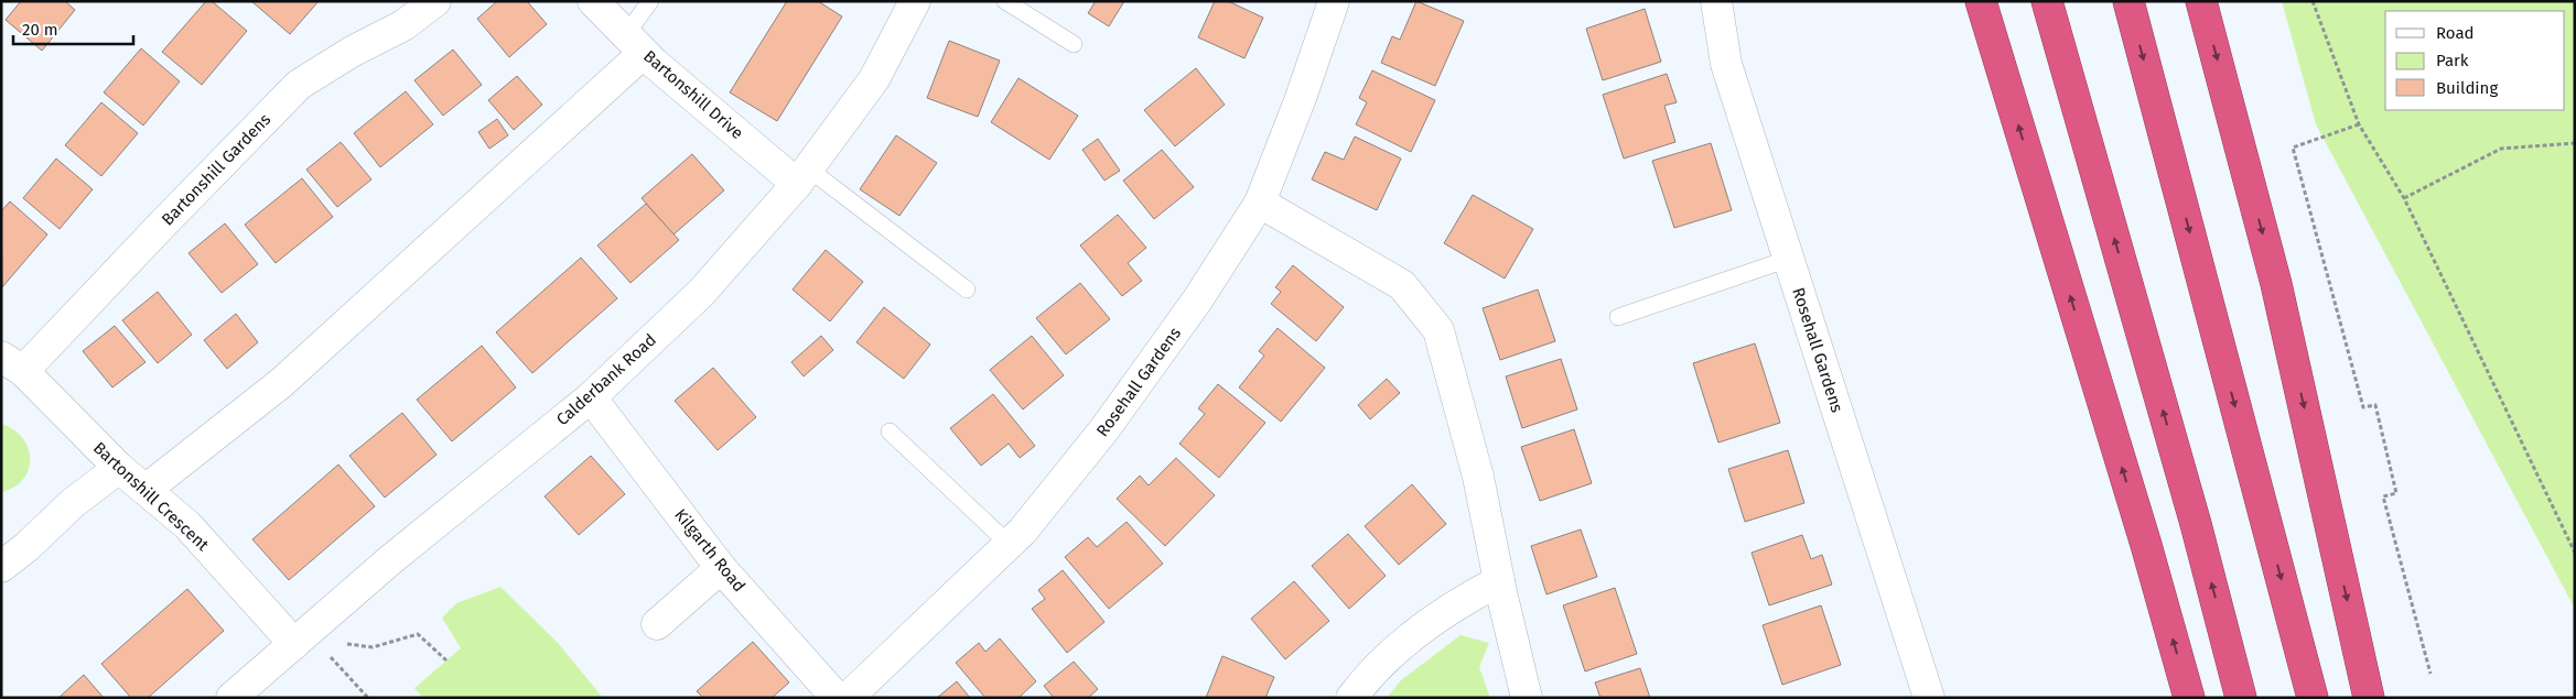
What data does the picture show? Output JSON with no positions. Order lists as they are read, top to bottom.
{
  "streets": {
    "street": [
      "Bartonshill Drive",
      "Bartonshill Gardens",
      "Rosehall Gardens",
      "Calderbank Road",
      "Bartonshill Crescent",
      "Kilgarth Road"
    ]
  },
  "crossings": [
    ["Bartonshill Drive", "Calderbank Road"],
    ["Bartonshill Gardens", "Bartonshill Crescent"],
    ["Calderbank Road", "Bartonshill Crescent"],
    ["Calderbank Road", "Kilgarth Road"]
  ],
  "legend": ["Road", "Park", "Building"],
  "scale_bar": "20 m"
}
